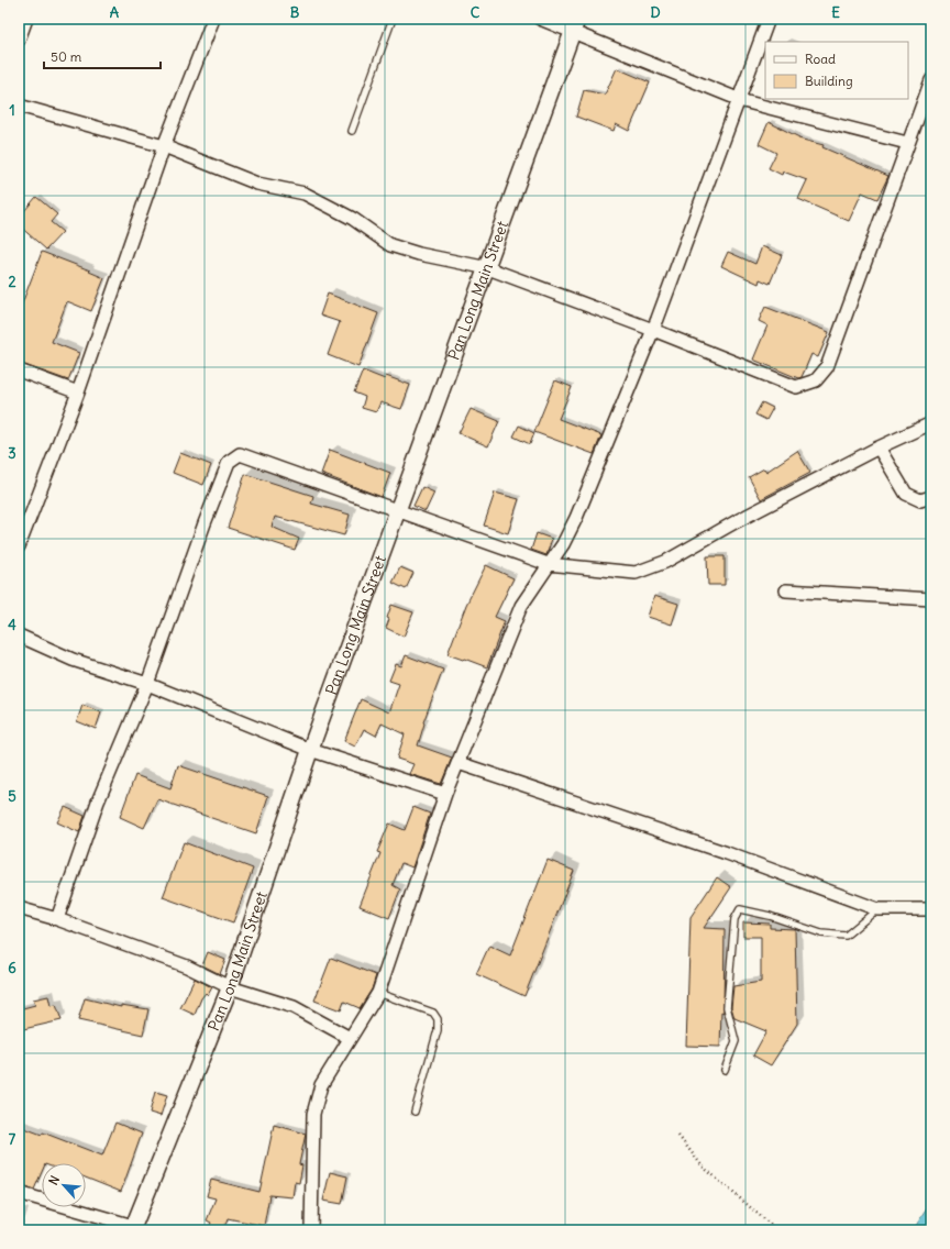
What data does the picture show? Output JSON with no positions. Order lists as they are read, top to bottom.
{
  "streets": {
    "street": ["Pan Long Main Street"]
  },
  "legend": ["Road", "Building"],
  "scale_bar": "50 m",
  "north": "top left",
  "grid": {
    "columns": [
      "A",
      "B",
      "C",
      "D",
      "E"
    ],
    "rows": [
      "1",
      "2",
      "3",
      "4",
      "5",
      "6",
      "7"
    ]
  }
}
